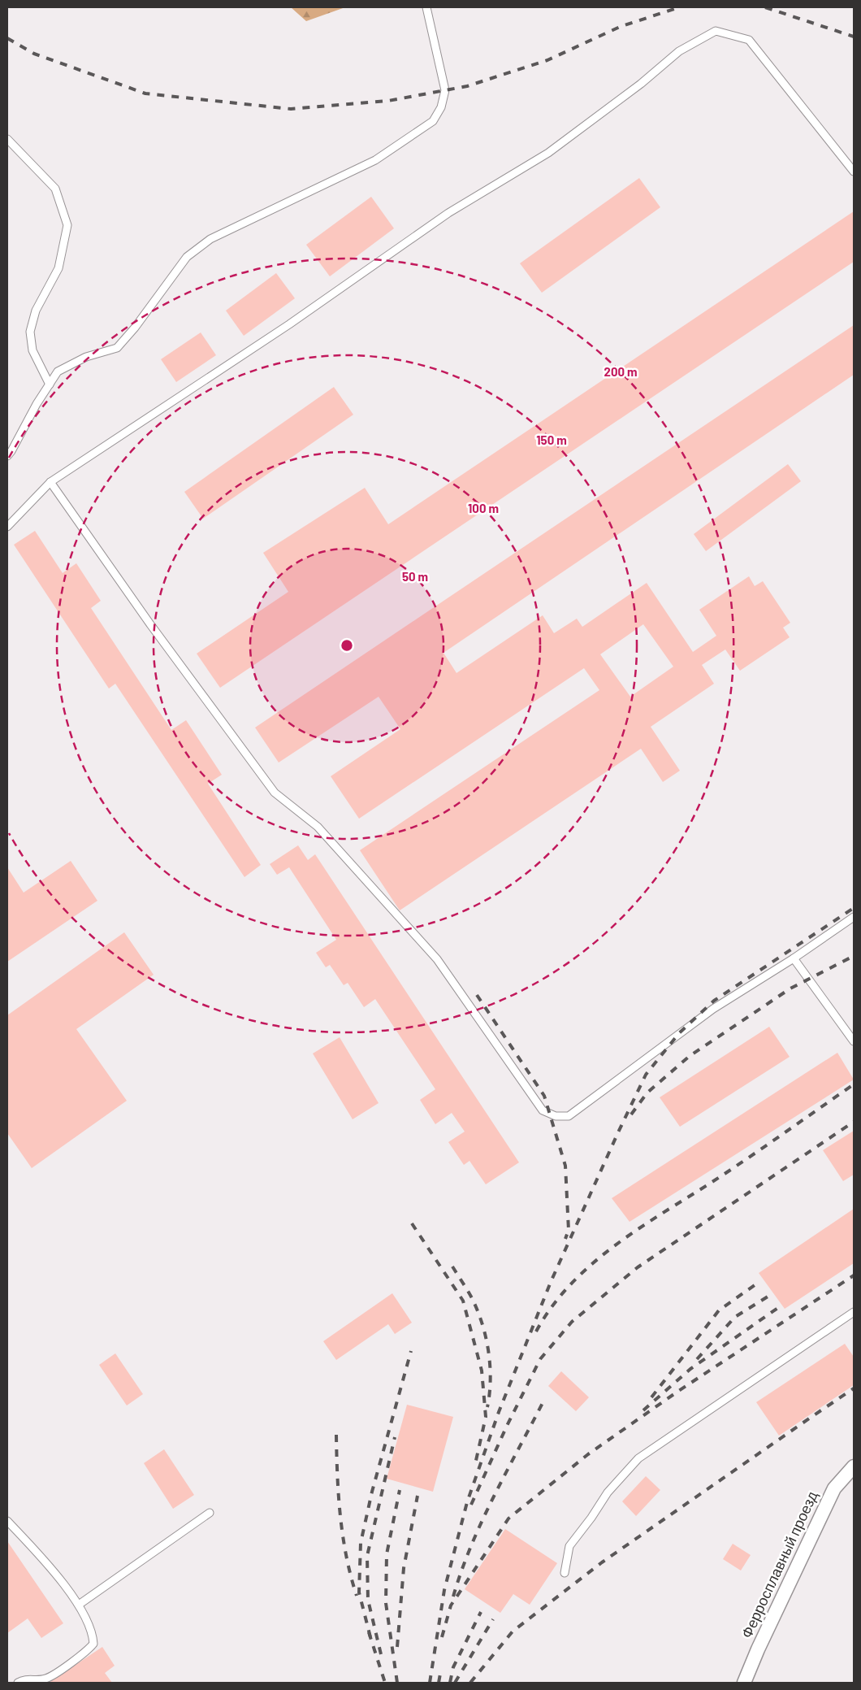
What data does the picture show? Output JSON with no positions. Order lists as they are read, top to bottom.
{
  "streets": {
    "street": ["Ферросплавный проезд"]
  },
  "rings": [
    "200 m",
    "150 m",
    "100 m",
    "50 m"
  ]
}
